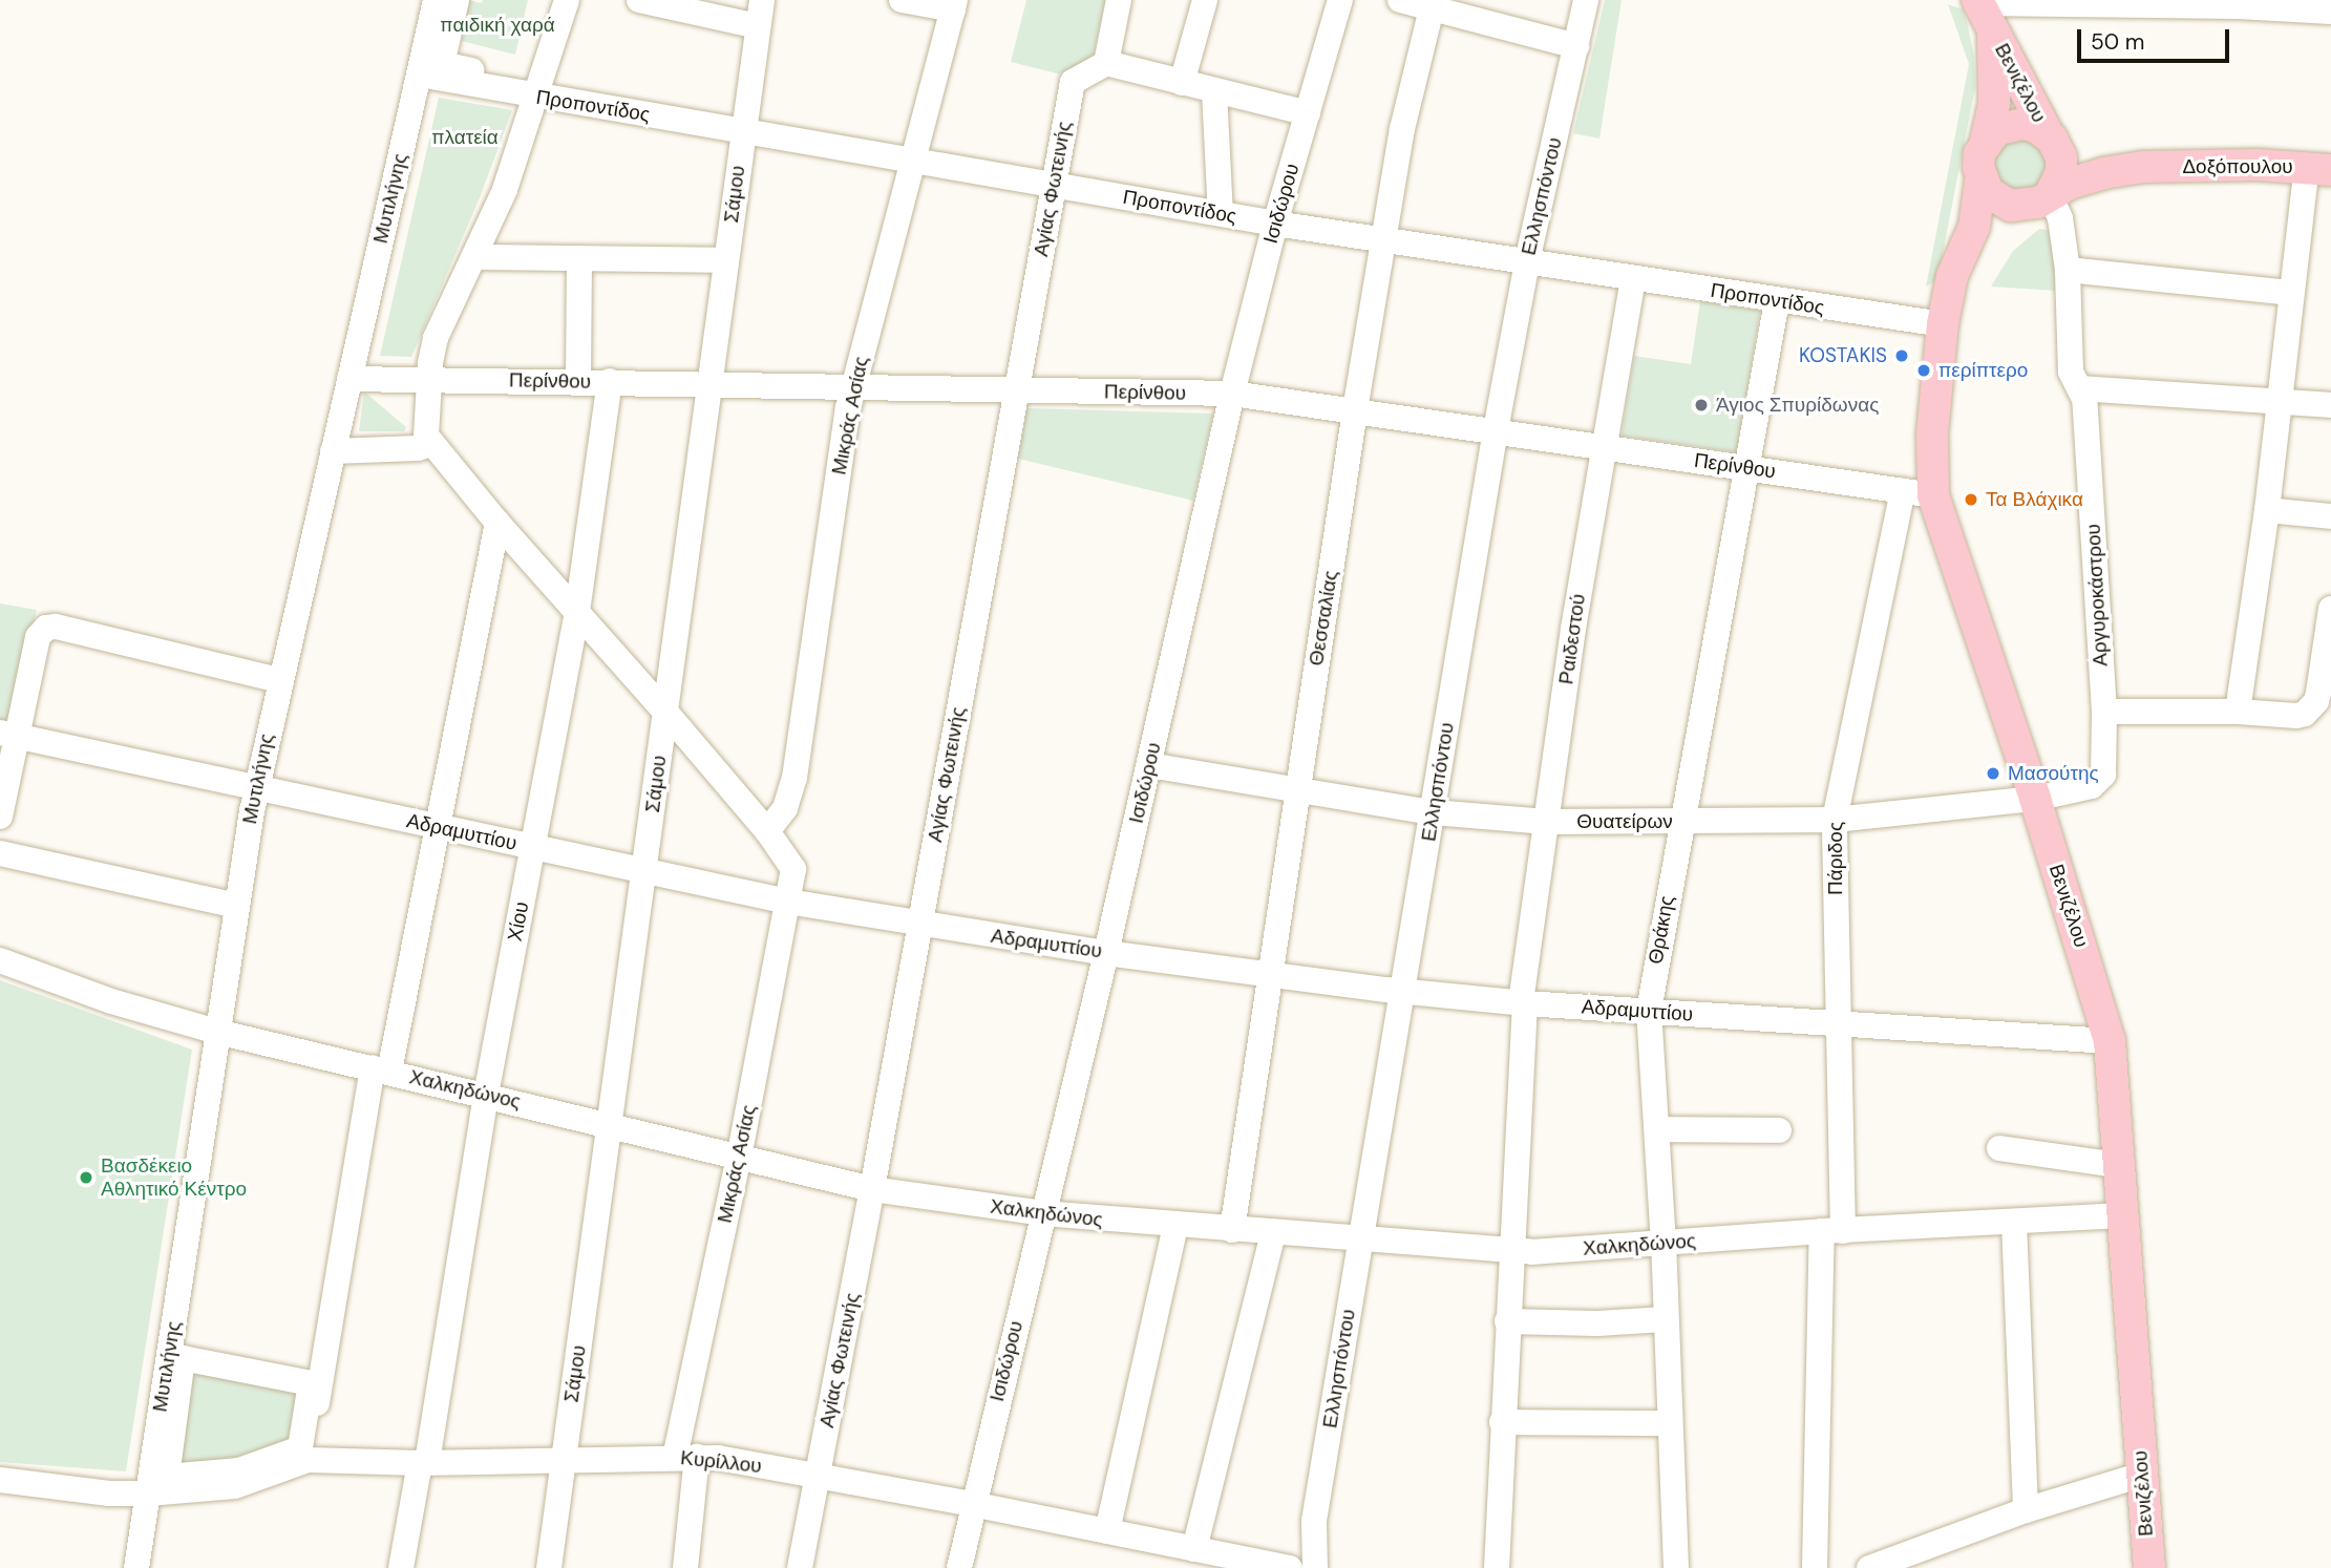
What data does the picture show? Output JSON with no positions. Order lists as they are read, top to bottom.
{
  "streets": {
    "main road": ["Βενιζέλου", "Δοξόπουλου"],
    "street": [
      "Προποντίδος",
      "Αγίας Φωτεινής",
      "Σάμου",
      "Ελλησπόντου",
      "Μυτιλήνης",
      "Ισιδώρου",
      "Περίνθου",
      "Μικράς Ασίας",
      "Αργυροκάστρου",
      "Θεσσαλίας",
      "Ραιδεστού",
      "Θυατείρων",
      "Αδραμυττίου",
      "Πάριδος",
      "Χίου",
      "Θράκης",
      "Χαλκηδώνος",
      "Κυρίλλου"
    ]
  },
  "crossings": [
    ["Βενιζέλου", "Προποντίδος"],
    ["Βενιζέλου", "Περίνθου"],
    ["Βενιζέλου", "Αργυροκάστρου"],
    ["Βενιζέλου", "Θυατείρων"],
    ["Βενιζέλου", "Αδραμυττίου"],
    ["Βενιζέλου", "Πάριδος"],
    ["Βενιζέλου", "Χαλκηδώνος"],
    ["Προποντίδος", "Αγίας Φωτεινής"],
    ["Προποντίδος", "Σάμου"],
    ["Προποντίδος", "Ελλησπόντου"],
    ["Προποντίδος", "Μυτιλήνης"],
    ["Προποντίδος", "Ισιδώρου"],
    ["Προποντίδος", "Μικράς Ασίας"],
    ["Προποντίδος", "Θεσσαλίας"],
    ["Προποντίδος", "Ραιδεστού"],
    ["Προποντίδος", "Θράκης"],
    ["Αγίας Φωτεινής", "Περίνθου"],
    ["Αγίας Φωτεινής", "Αδραμυττίου"],
    ["Αγίας Φωτεινής", "Χαλκηδώνος"],
    ["Αγίας Φωτεινής", "Κυρίλλου"],
    ["Σάμου", "Περίνθου"],
    ["Σάμου", "Αδραμυττίου"],
    ["Σάμου", "Χαλκηδώνος"],
    ["Σάμου", "Κυρίλλου"],
    ["Ελλησπόντου", "Περίνθου"],
    ["Ελλησπόντου", "Θυατείρων"],
    ["Ελλησπόντου", "Αδραμυττίου"],
    ["Ελλησπόντου", "Χαλκηδώνος"],
    ["Μυτιλήνης", "Περίνθου"],
    ["Μυτιλήνης", "Αδραμυττίου"],
    ["Μυτιλήνης", "Χαλκηδώνος"],
    ["Μυτιλήνης", "Κυρίλλου"],
    ["Ισιδώρου", "Περίνθου"],
    ["Ισιδώρου", "Θυατείρων"],
    ["Ισιδώρου", "Αδραμυττίου"],
    ["Ισιδώρου", "Χαλκηδώνος"],
    ["Ισιδώρου", "Κυρίλλου"],
    ["Περίνθου", "Μικράς Ασίας"],
    ["Περίνθου", "Θεσσαλίας"],
    ["Περίνθου", "Ραιδεστού"],
    ["Περίνθου", "Πάριδος"],
    ["Περίνθου", "Χίου"],
    ["Περίνθου", "Θράκης"],
    ["Μικράς Ασίας", "Αδραμυττίου"],
    ["Μικράς Ασίας", "Χαλκηδώνος"],
    ["Μικράς Ασίας", "Κυρίλλου"],
    ["Αργυροκάστρου", "Θυατείρων"],
    ["Θεσσαλίας", "Θυατείρων"],
    ["Θεσσαλίας", "Αδραμυττίου"],
    ["Θεσσαλίας", "Χαλκηδώνος"],
    ["Ραιδεστού", "Θυατείρων"],
    ["Ραιδεστού", "Αδραμυττίου"],
    ["Ραιδεστού", "Χαλκηδώνος"],
    ["Θυατείρων", "Πάριδος"],
    ["Θυατείρων", "Θράκης"],
    ["Αδραμυττίου", "Πάριδος"],
    ["Αδραμυττίου", "Χίου"],
    ["Αδραμυττίου", "Θράκης"],
    ["Πάριδος", "Χαλκηδώνος"],
    ["Χίου", "Χαλκηδώνος"],
    ["Χίου", "Κυρίλλου"],
    ["Θράκης", "Χαλκηδώνος"]
  ],
  "parks": ["παιδική χαρά", "πλατεία"],
  "places": [
    "KOSTAKIS",
    "περίπτερο",
    "Άγιος Σπυρίδωνας",
    "Τα Βλάχικα",
    "Μασούτης",
    "Βασδέκειο Αθλητικό Κέντρο"
  ],
  "scale_bar": "50 m"
}
